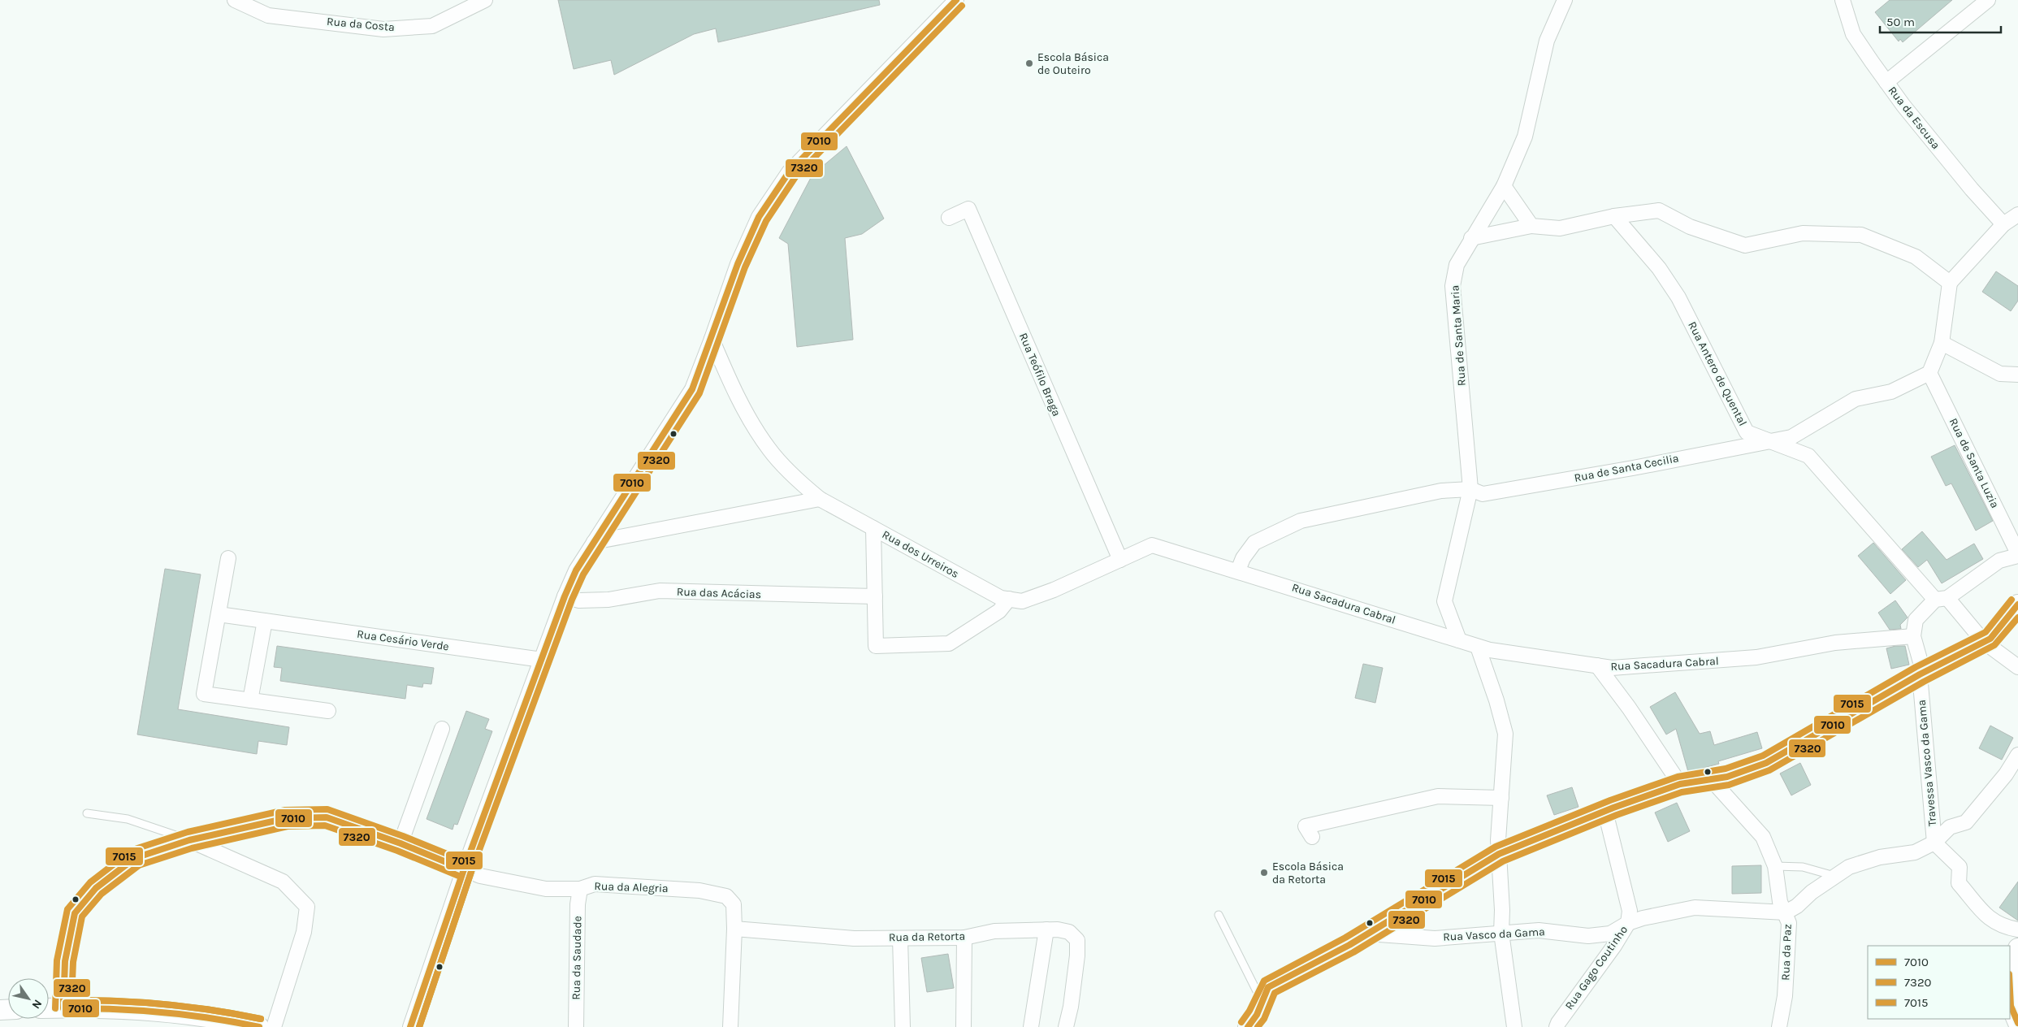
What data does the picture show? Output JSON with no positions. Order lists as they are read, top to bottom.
{
  "streets": {
    "street": [
      "Rua da Costa",
      "Rua da Escusa",
      "Rua de Santa Maria",
      "Rua Antero de Quental",
      "Rua Teófilo Braga",
      "Rua de Santa Luzia",
      "Rua de Santa Cecilia",
      "Rua dos Urreiros",
      "Rua das Acácias",
      "Rua Sacadura Cabral",
      "Rua Cesário Verde",
      "Travessa Vasco da Gama",
      "Rua da Alegria",
      "Rua Vasco da Gama",
      "Rua da Retorta",
      "Rua da Paz",
      "Rua da Saudade",
      "Rua Gago Coutinho"
    ]
  },
  "crossings": [
    ["Rua de Santa Maria", "Rua de Santa Cecilia"],
    ["Rua de Santa Maria", "Rua Sacadura Cabral"],
    ["Rua Antero de Quental", "Rua de Santa Cecilia"],
    ["Rua Teófilo Braga", "Rua dos Urreiros"],
    ["Rua de Santa Luzia", "Rua de Santa Cecilia"],
    ["Rua de Santa Cecilia", "Rua dos Urreiros"],
    ["Rua de Santa Cecilia", "Rua Sacadura Cabral"],
    ["Rua dos Urreiros", "Rua Sacadura Cabral"],
    ["Rua Sacadura Cabral", "Travessa Vasco da Gama"],
    ["Rua da Alegria", "Rua da Retorta"],
    ["Rua da Alegria", "Rua da Saudade"],
    ["Rua Vasco da Gama", "Rua da Paz"],
    ["Rua Vasco da Gama", "Rua Gago Coutinho"]
  ],
  "places": ["Escola Básica de Outeiro", "Escola Básica da Retorta"],
  "lines": ["transit line 7010", "transit line 7320", "transit line 7015"],
  "legend": ["7010", "7320", "7015"],
  "scale_bar": "50 m",
  "north": "bottom right"
}
